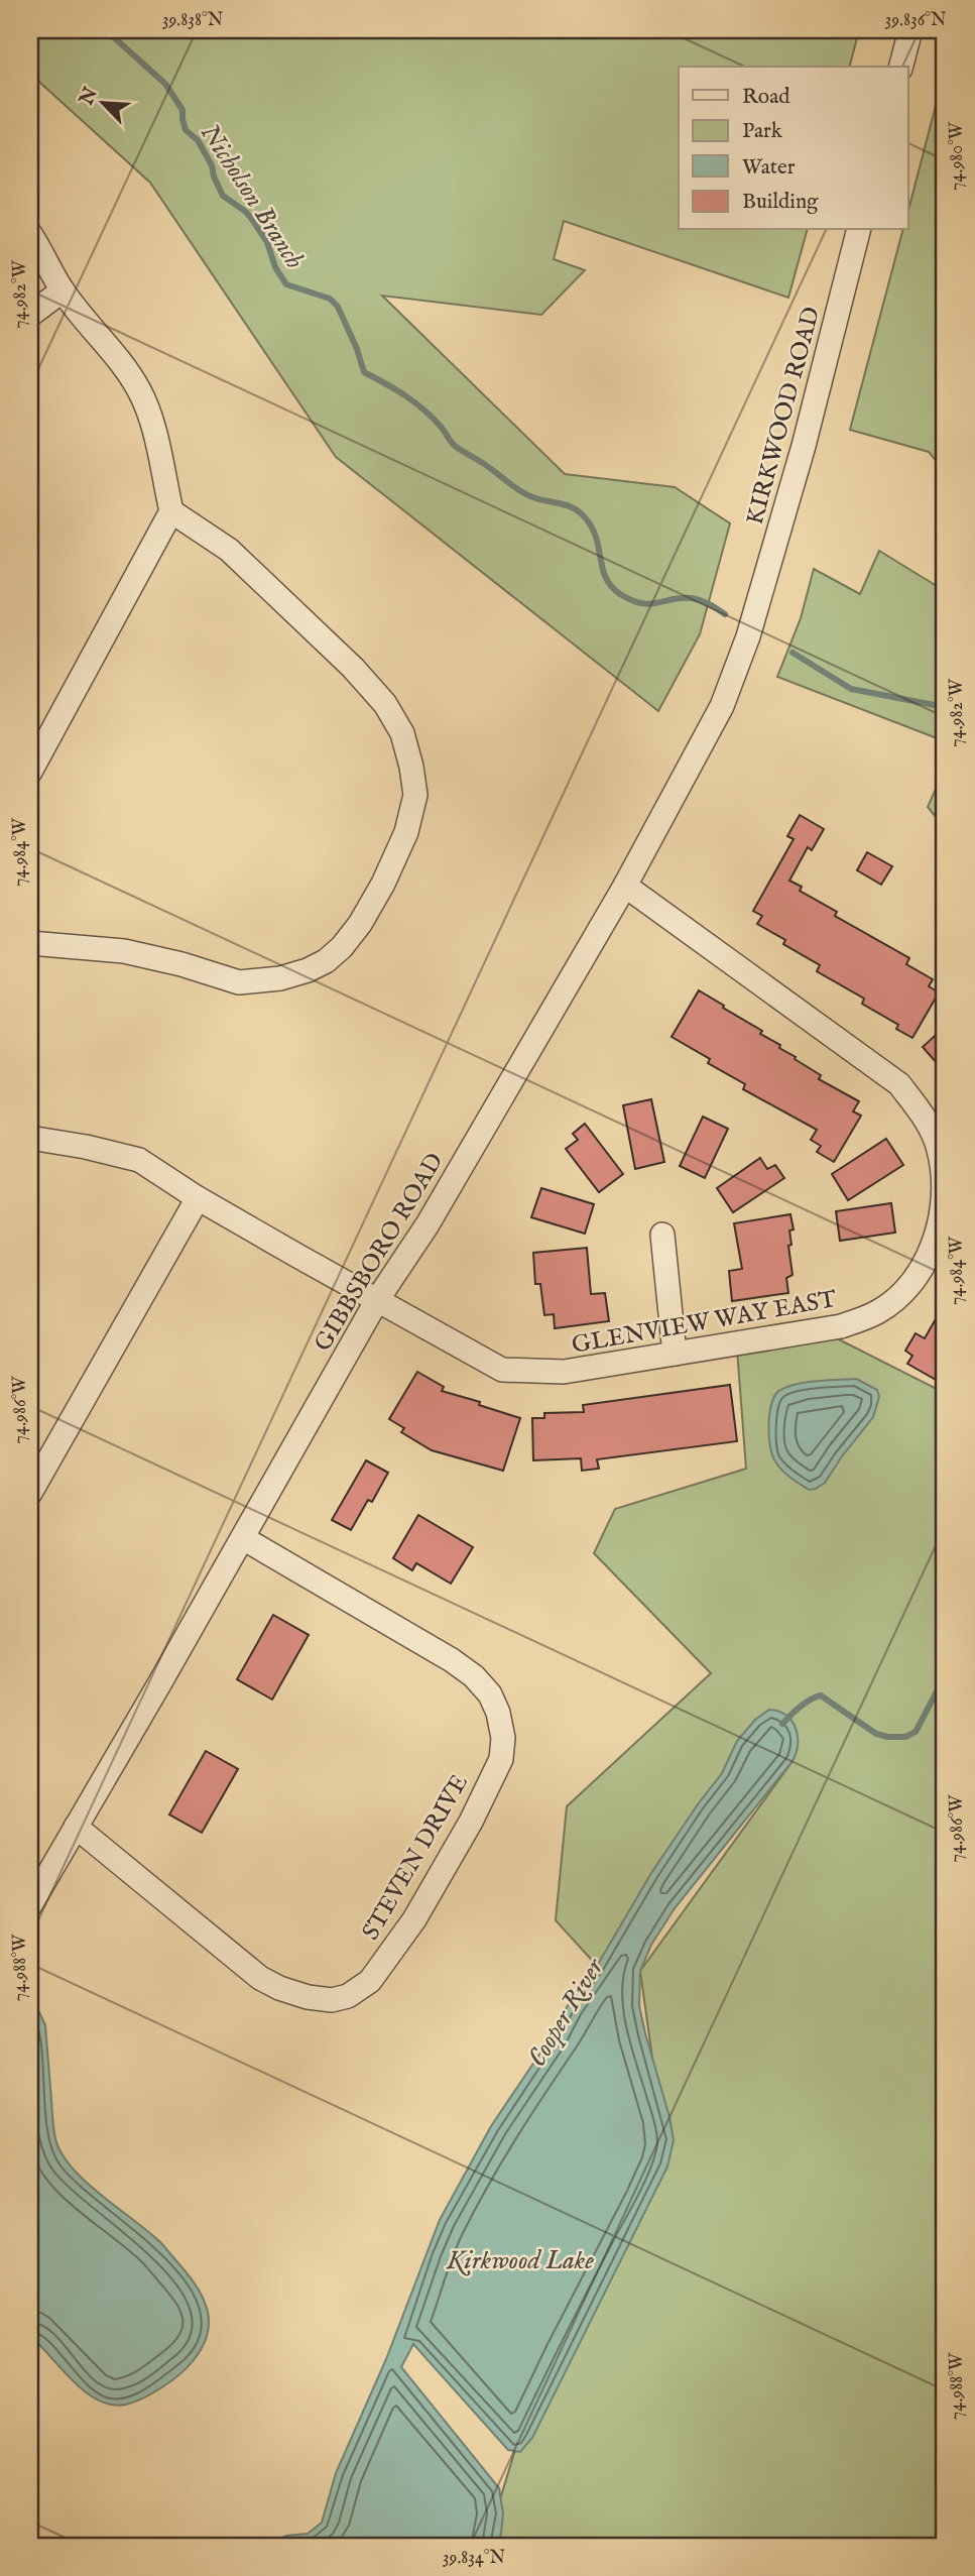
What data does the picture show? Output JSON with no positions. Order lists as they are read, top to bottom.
{
  "streets": {
    "street": [
      "KIRKWOOD ROAD",
      "GIBBSBORO ROAD",
      "GLENVIEW WAY EAST",
      "STEVEN DRIVE"
    ]
  },
  "crossings": [
    ["KIRKWOOD ROAD", "GIBBSBORO ROAD"],
    ["GIBBSBORO ROAD", "GLENVIEW WAY EAST"],
    ["GIBBSBORO ROAD", "STEVEN DRIVE"]
  ],
  "water": ["Nicholson Branch", "Cooper River", "Kirkwood Lake"],
  "legend": [
    "Road",
    "Park",
    "Water",
    "Building"
  ],
  "north": "top left",
  "coordinates": [
    "39.838°N",
    "39.836°N",
    "74.980°W",
    "74.982°W",
    "74.984°W",
    "74.986°W",
    "74.988°W",
    "39.834°N"
  ]
}
